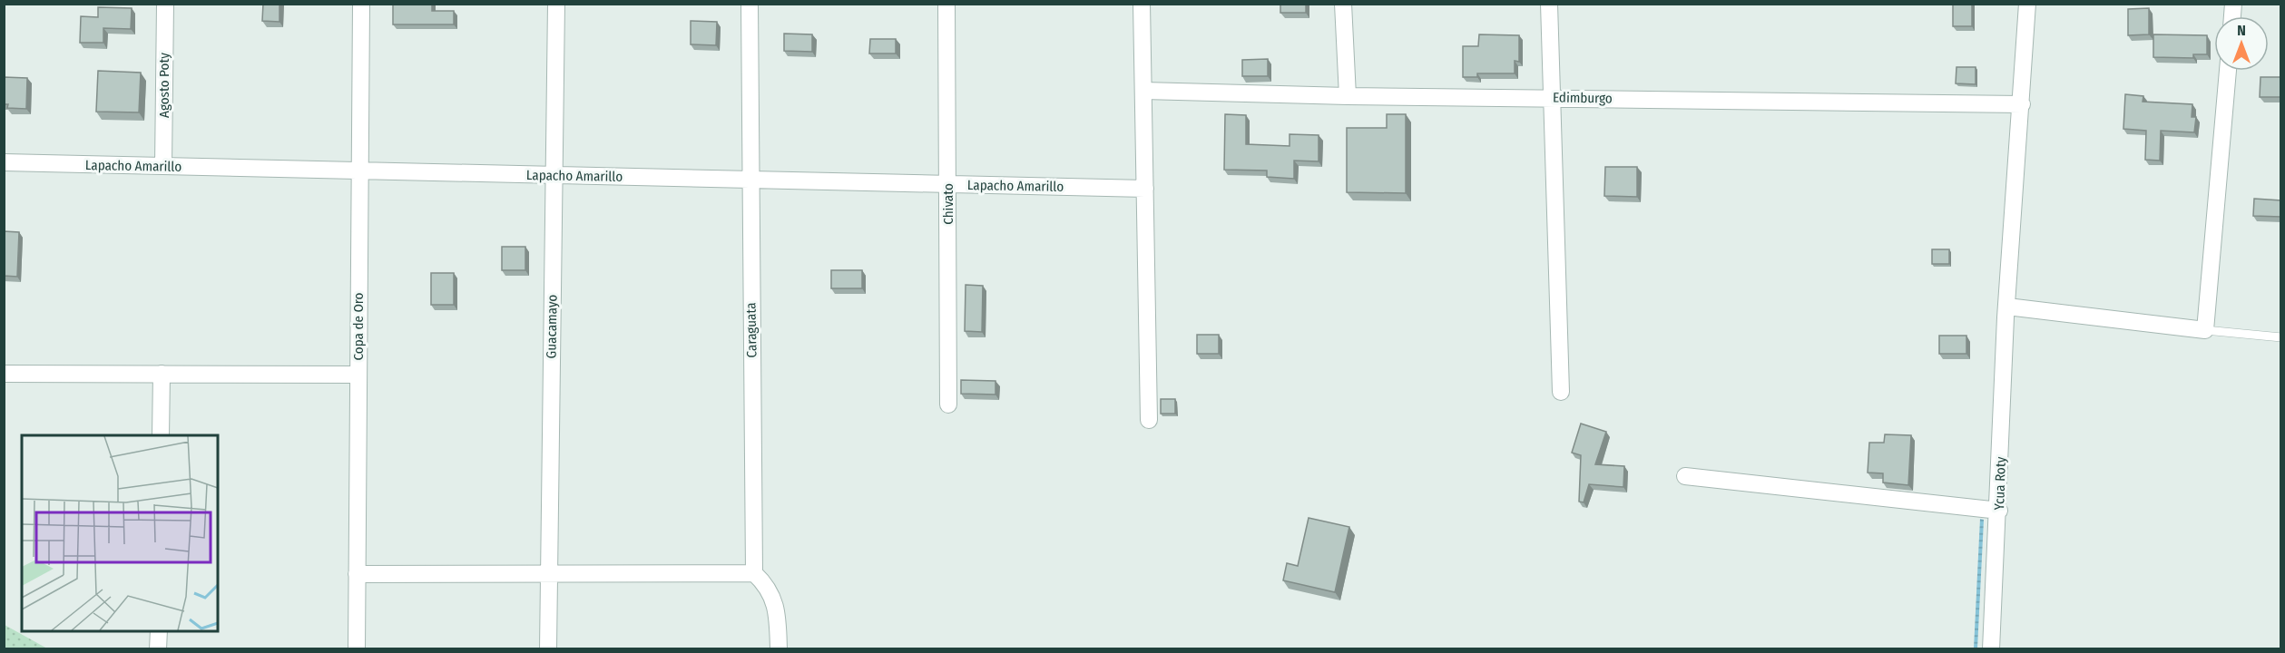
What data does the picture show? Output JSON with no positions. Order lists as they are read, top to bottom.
{
  "streets": {
    "street": [
      "Agosto Poty",
      "Edimburgo",
      "Lapacho Amarillo",
      "Chivato",
      "Copa de Oro",
      "Guacamayo",
      "Caraguata",
      "Ycua Roty"
    ]
  },
  "crossings": [
    ["Agosto Poty", "Lapacho Amarillo"],
    ["Edimburgo", "Ycua Roty"],
    ["Lapacho Amarillo", "Chivato"],
    ["Lapacho Amarillo", "Copa de Oro"],
    ["Lapacho Amarillo", "Guacamayo"],
    ["Lapacho Amarillo", "Caraguata"]
  ],
  "north": "top"
}
